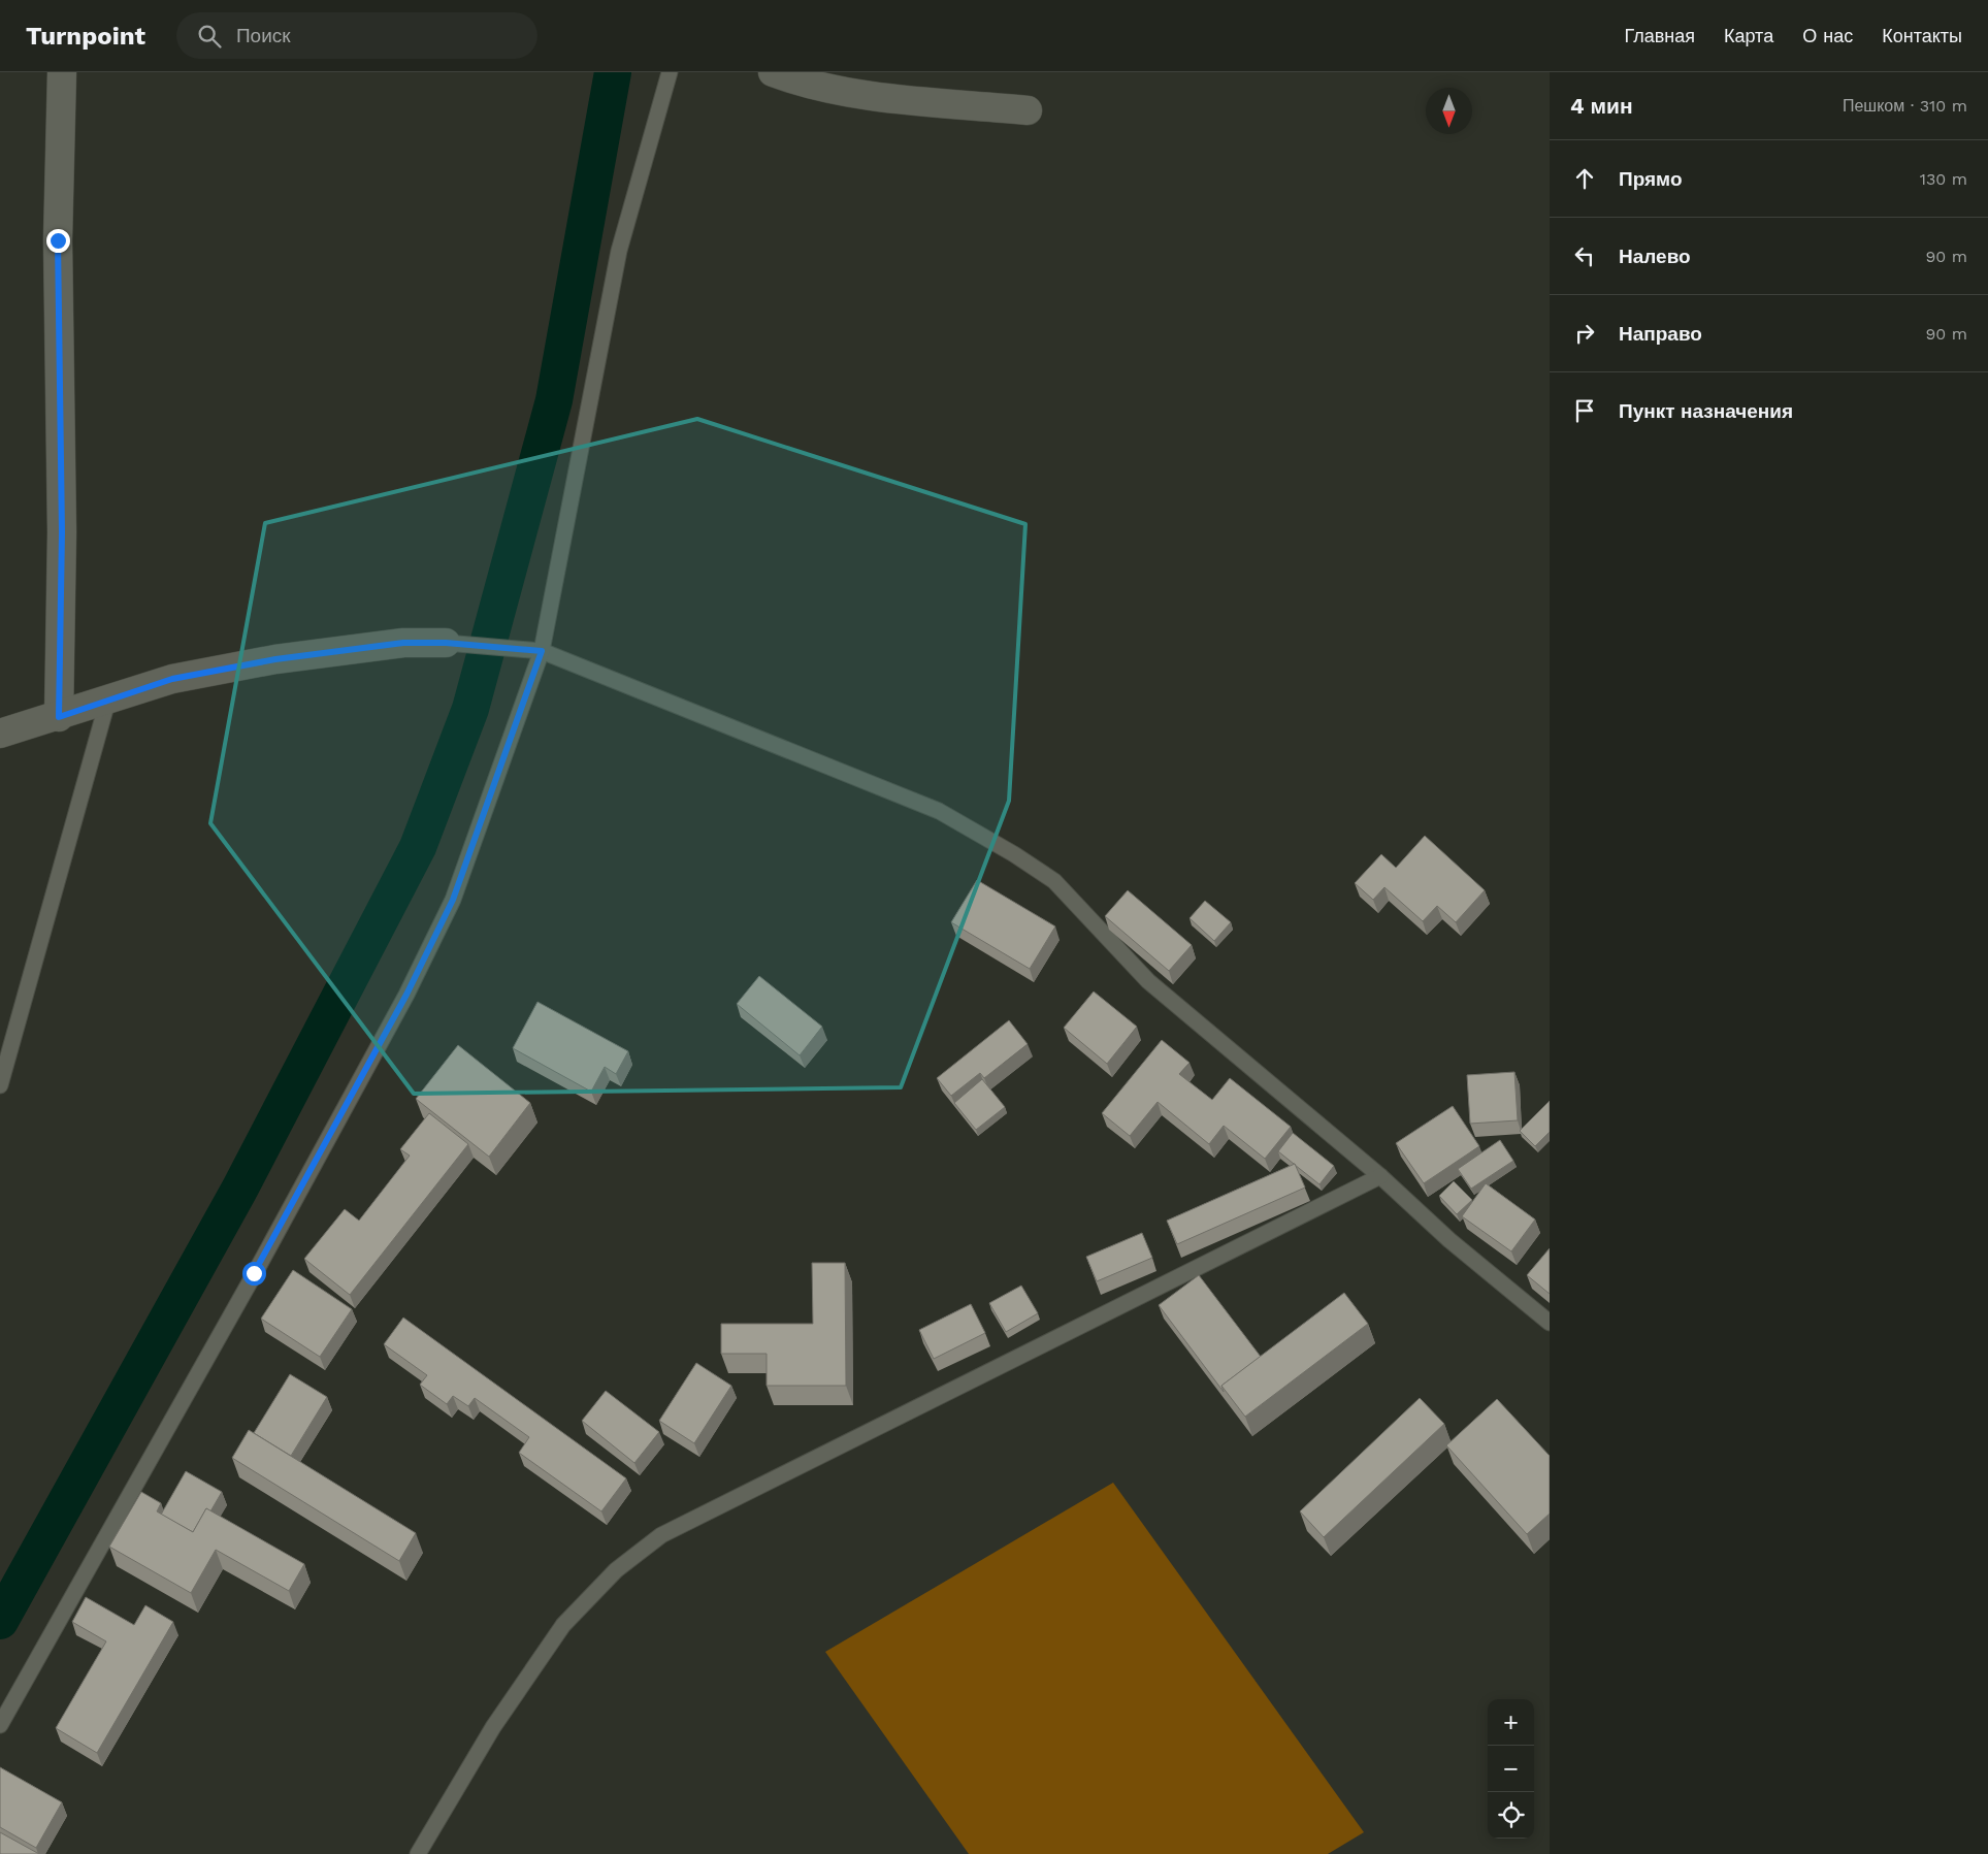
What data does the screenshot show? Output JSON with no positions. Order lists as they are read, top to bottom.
{
  "north": "bottom",
  "page": {
    "header": "Turnpoint",
    "search": "Поиск",
    "nav": [
      "Главная",
      "Карта",
      "О нас",
      "Контакты"
    ],
    "heading": ["4 мин", "Пешком · 310 m"],
    "list": [
      ["Прямо", "130 m"],
      ["Налево", "90 m"],
      ["Направо", "90 m"],
      "Пункт назначения"
    ],
    "map_buttons": ["+", "−"]
  }
}
